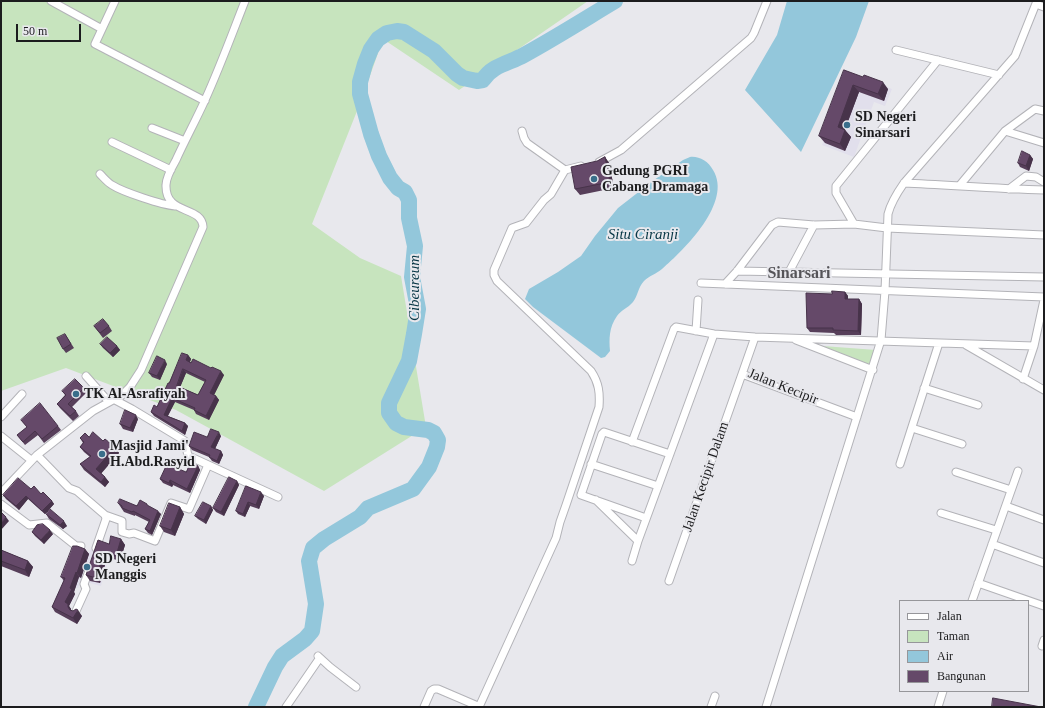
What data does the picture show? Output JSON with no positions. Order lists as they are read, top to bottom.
{
  "streets": {
    "street": ["Jalan Kecipir", "Jalan Kecipir Dalam"]
  },
  "crossings": [
    ["Jalan Kecipir", "Jalan Kecipir Dalam"]
  ],
  "districts": ["Sinarsari"],
  "water": ["Situ Ciranji", "Cibeureum"],
  "places": [
    "SD Negeri Sinarsari",
    "Gedung PGRI Cabang Dramaga",
    "TK Al-Asrafiyah",
    "Masjid Jami' H.Abd.Rasyid",
    "SD Negeri Manggis"
  ],
  "legend": [
    "Jalan",
    "Taman",
    "Air",
    "Bangunan"
  ],
  "scale_bar": "50 m"
}
